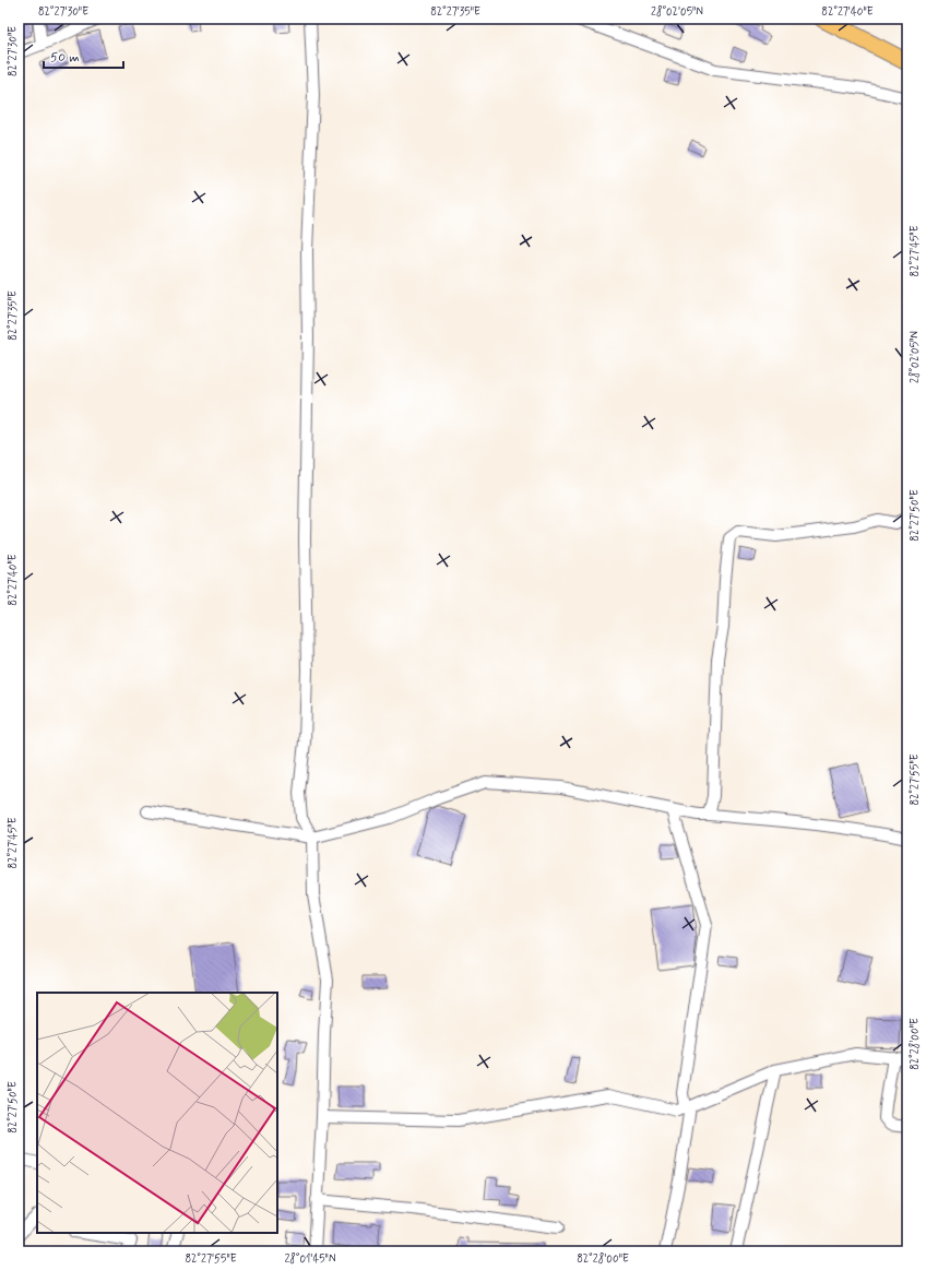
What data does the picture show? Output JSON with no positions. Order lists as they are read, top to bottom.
{
  "scale_bar": "50 m",
  "coordinates": [
    "82°27'30\"E",
    "82°27'35\"E",
    "28°02'05\"N",
    "82°27'40\"E",
    "82°27'45\"E",
    "82°27'50\"E",
    "82°27'55\"E",
    "82°28'00\"E",
    "28°01'45\"N"
  ]
}
